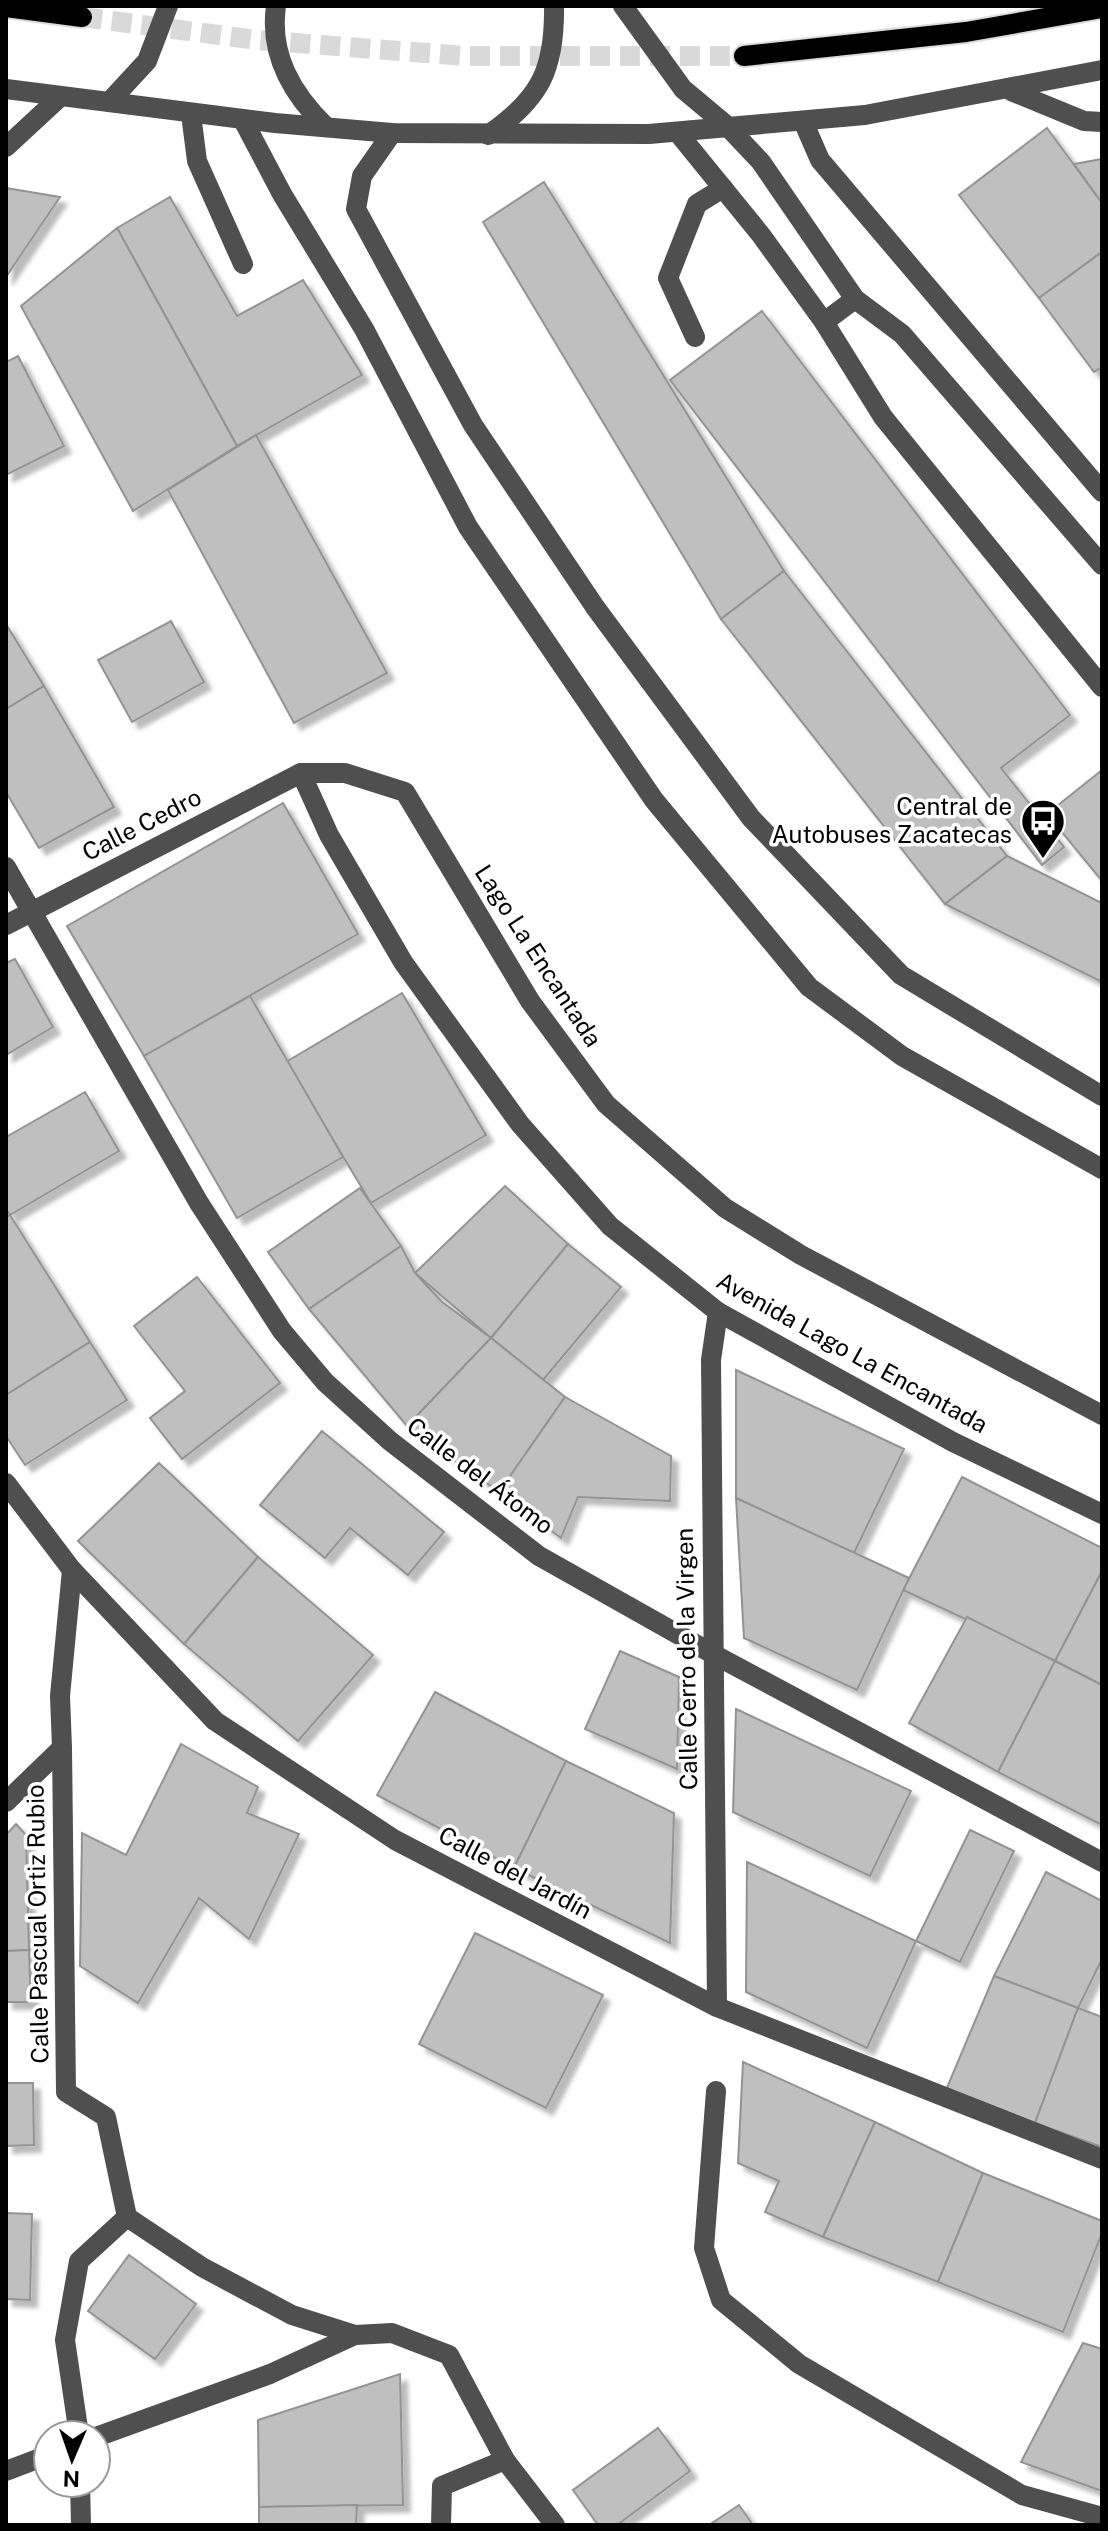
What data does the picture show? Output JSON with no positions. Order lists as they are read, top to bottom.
{
  "streets": {
    "street": [
      "Calle Cedro",
      "Lago La Encantada",
      "Avenida Lago La Encantada",
      "Calle del Átomo",
      "Calle Cerro de la Virgen",
      "Calle del Jardín",
      "Calle Pascual Ortiz Rubio"
    ]
  },
  "crossings": [
    ["Calle Cedro", "Lago La Encantada"],
    ["Calle Cedro", "Avenida Lago La Encantada"],
    ["Calle Cedro", "Calle del Átomo"],
    ["Lago La Encantada", "Avenida Lago La Encantada"],
    ["Avenida Lago La Encantada", "Calle Cerro de la Virgen"],
    ["Calle del Átomo", "Calle Cerro de la Virgen"],
    ["Calle Cerro de la Virgen", "Calle del Jardín"]
  ],
  "places": {
    "bus stop": ["Central de Autobuses Zacatecas"]
  },
  "north": "bottom"
}
